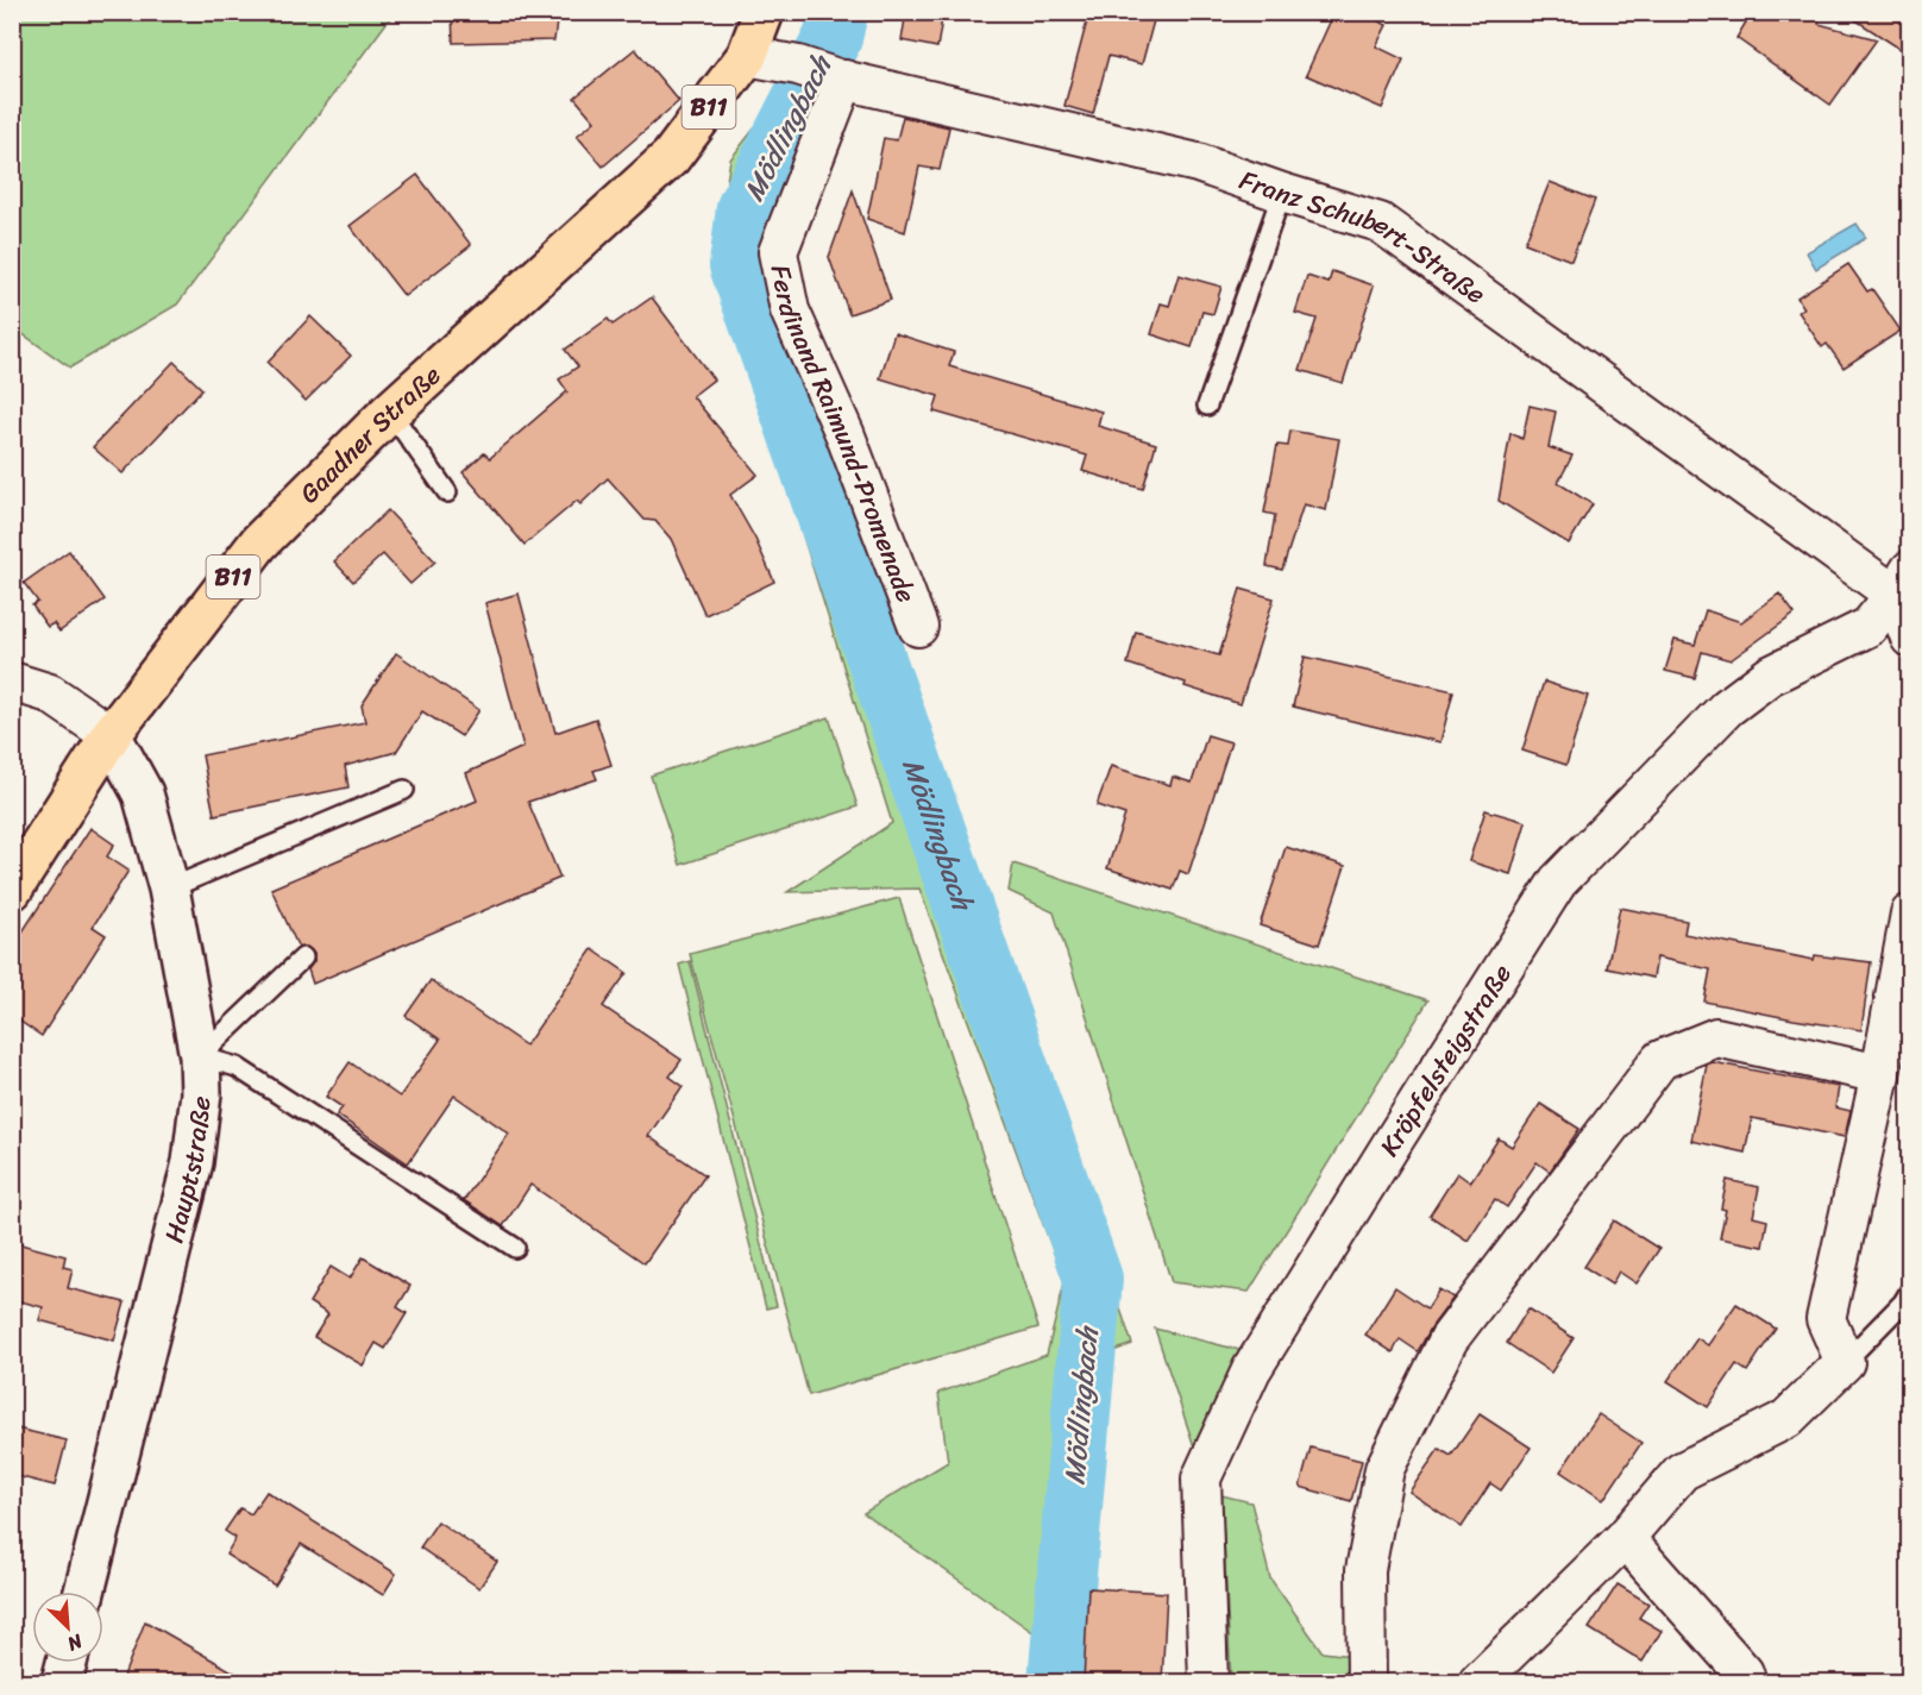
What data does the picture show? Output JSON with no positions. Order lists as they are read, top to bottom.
{
  "streets": {
    "main road": ["B11", "Gaadner Straße", "Hauptstraße"],
    "street": ["Franz Schubert-Straße", "Ferdinand Raimund-Promenade", "Kröpfelsteigstraße"]
  },
  "crossings": [
    ["Franz Schubert-Straße", "Gaadner Straße"],
    ["Franz Schubert-Straße", "Ferdinand Raimund-Promenade"],
    ["Franz Schubert-Straße", "Kröpfelsteigstraße"],
    ["Gaadner Straße", "Hauptstraße"]
  ],
  "water": ["Mödlingbach"],
  "north": "bottom right"
}
